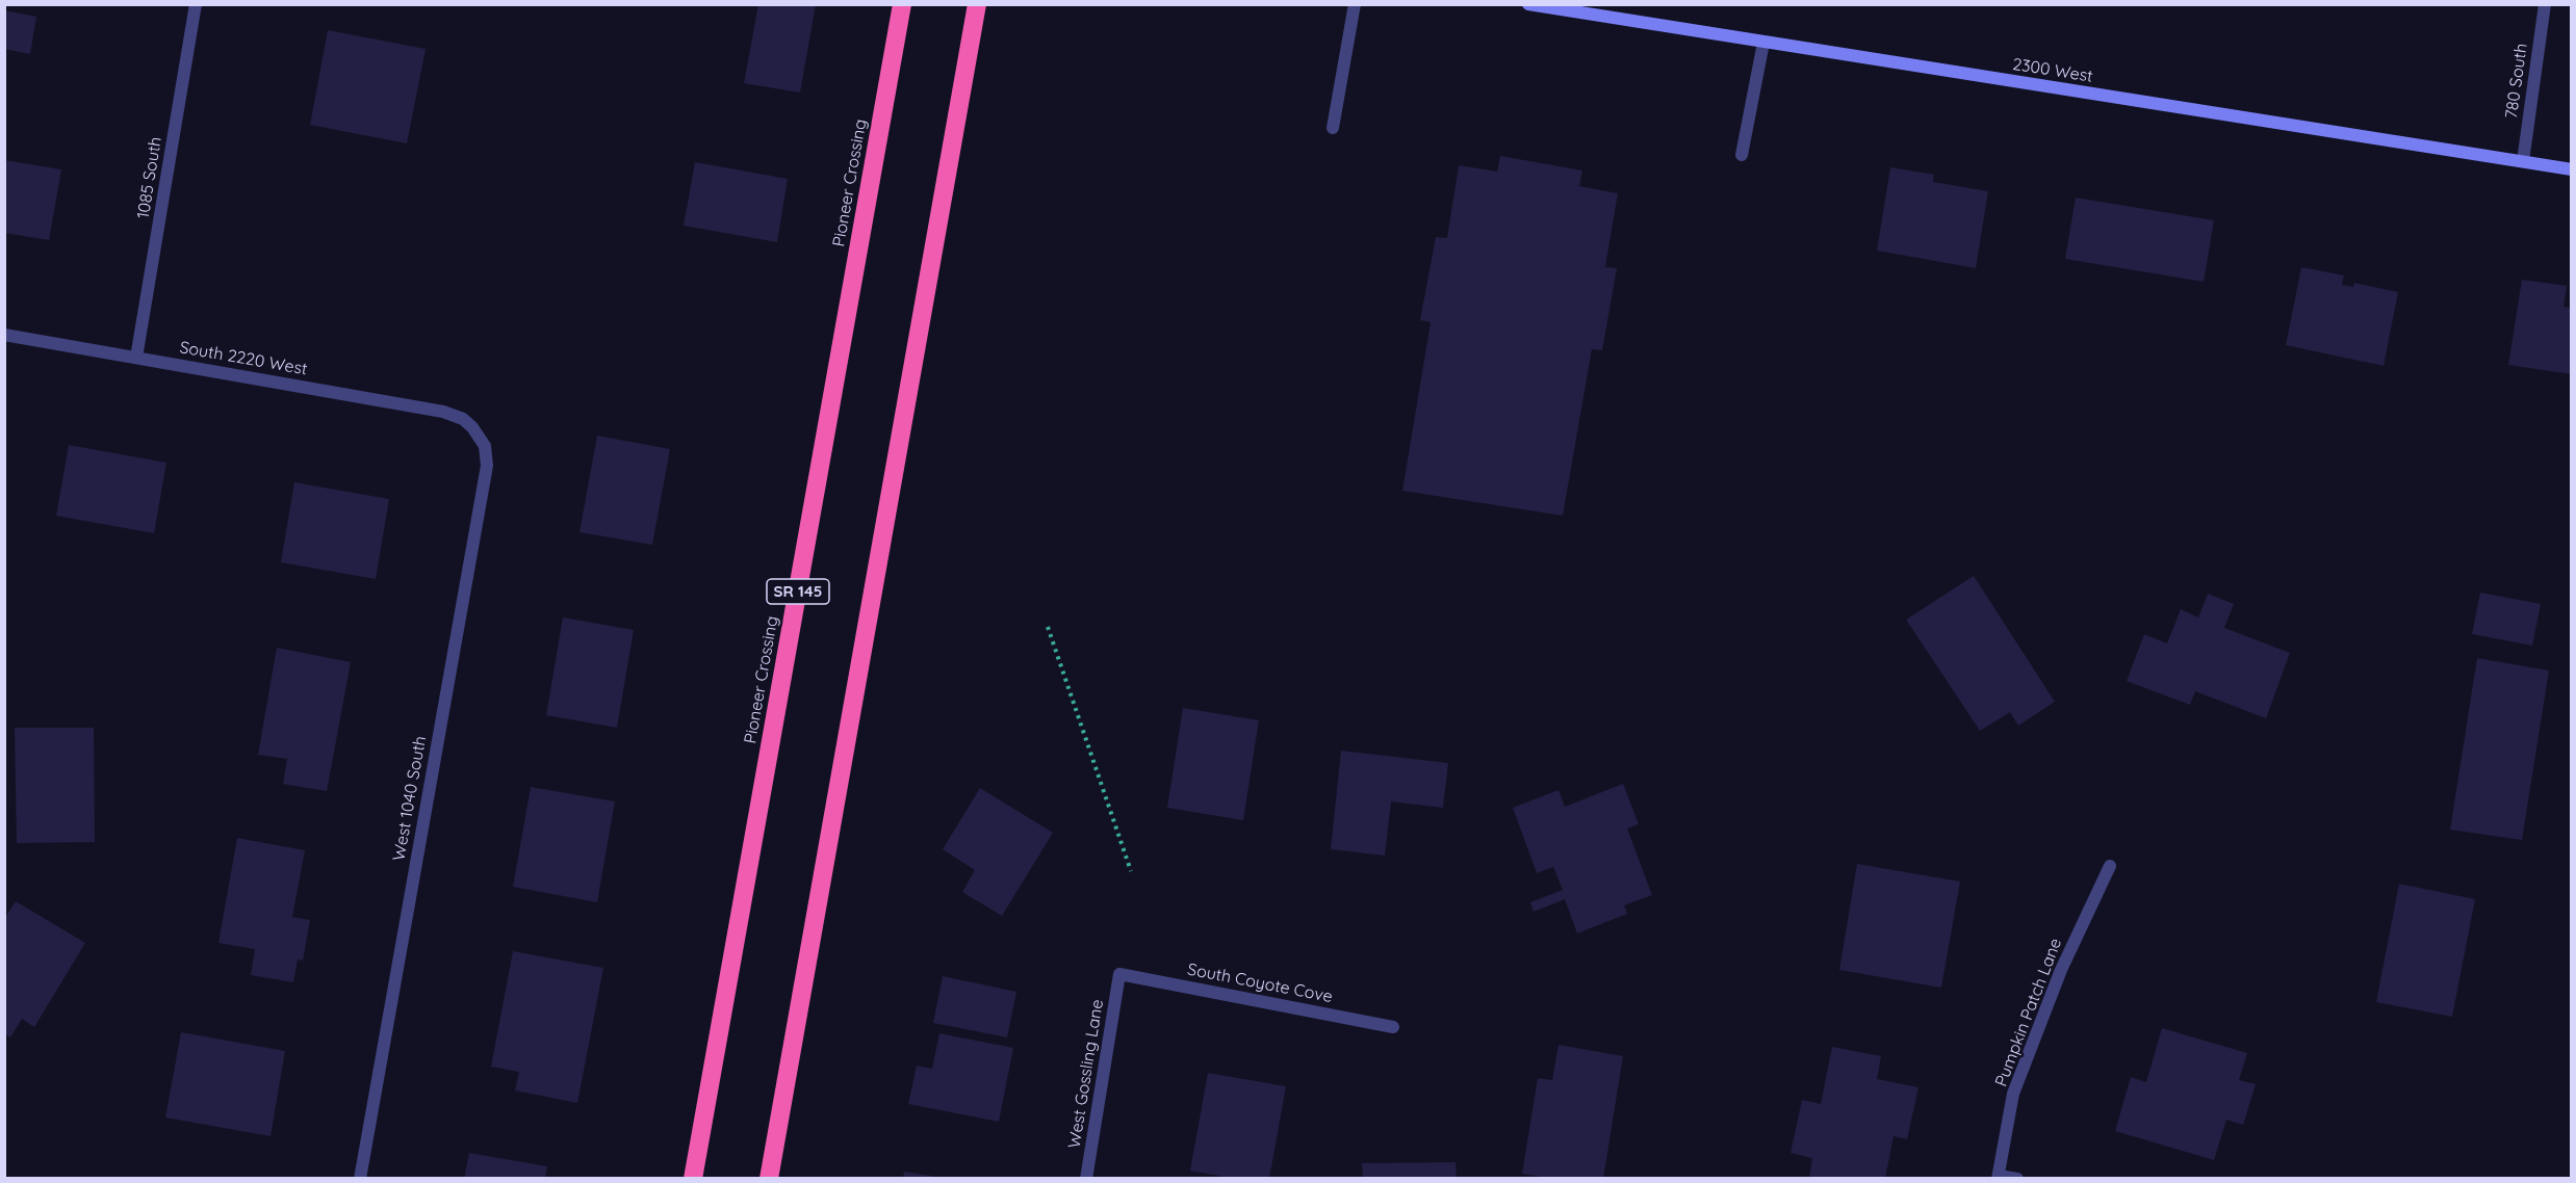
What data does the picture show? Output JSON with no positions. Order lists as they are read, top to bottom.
{
  "streets": {
    "highway": ["Pioneer Crossing", "SR 145"],
    "main road": ["2300 West"],
    "street": [
      "780 South",
      "1085 South",
      "South 2220 West",
      "West 1040 South",
      "South Coyote Cove",
      "Pumpkin Patch Lane",
      "West Gossling Lane"
    ]
  },
  "crossings": [
    ["2300 West", "780 South"],
    ["1085 South", "South 2220 West"],
    ["South 2220 West", "West 1040 South"],
    ["South Coyote Cove", "West Gossling Lane"]
  ]
}
